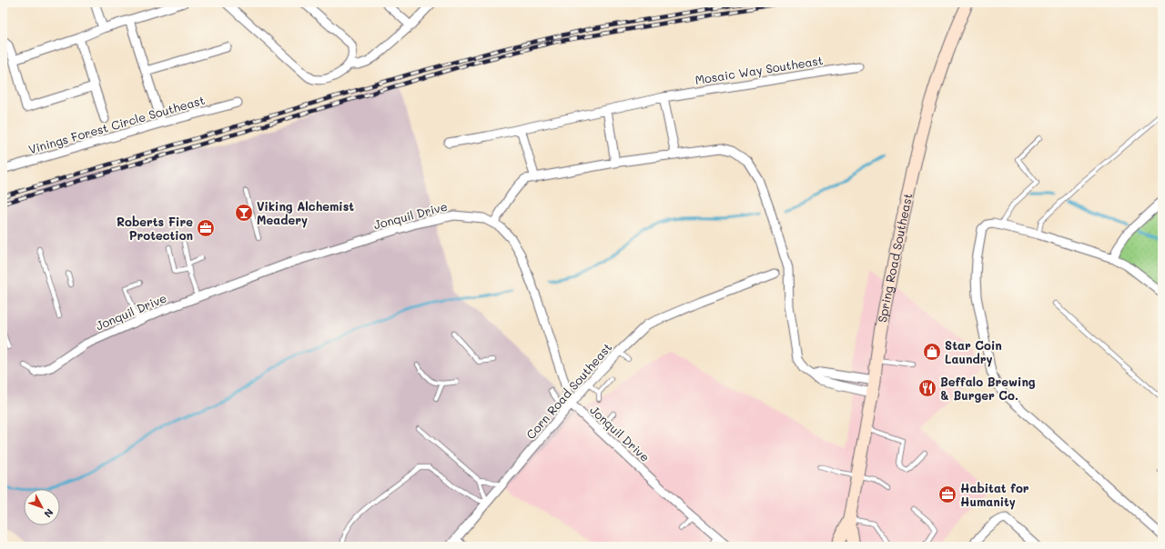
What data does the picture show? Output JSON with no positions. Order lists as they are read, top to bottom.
{
  "streets": {
    "main road": ["Spring Road Southeast"],
    "street": [
      "Mosaic Way Southeast",
      "Vinings Forest Circle Southeast",
      "Jonquil Drive",
      "Corn Road Southeast"
    ]
  },
  "crossings": [
    ["Jonquil Drive", "Corn Road Southeast"]
  ],
  "places": {
    "bar": ["Viking Alchemist Meadery"],
    "office": ["Roberts Fire Protection", "Habitat for Humanity"],
    "shop": ["Star Coin Laundry"],
    "restaurant": ["Beffalo Brewing & Burger Co."]
  },
  "north": "bottom right"
}
